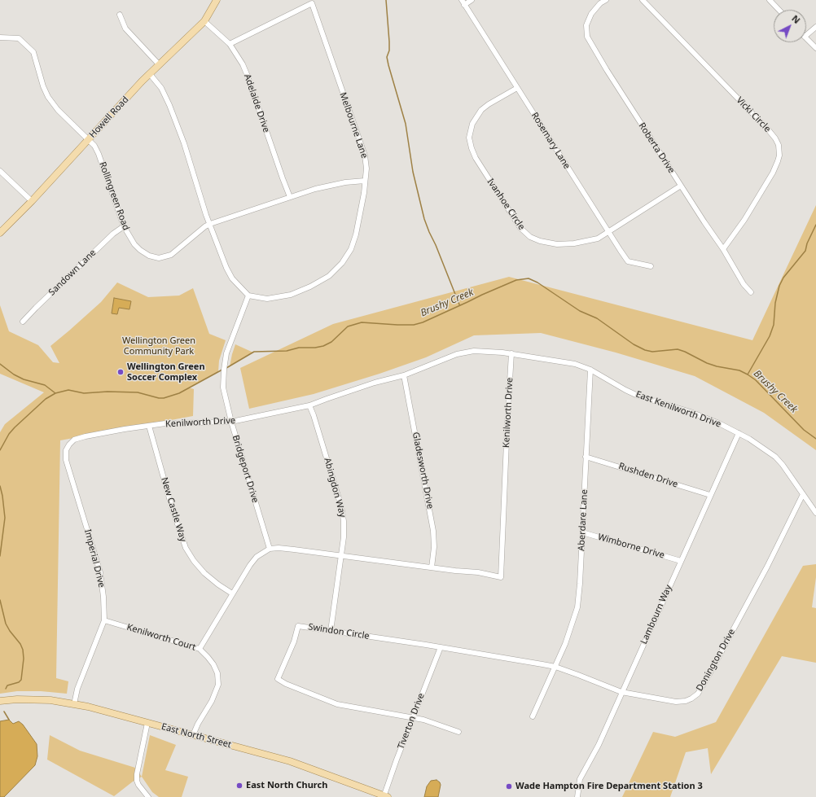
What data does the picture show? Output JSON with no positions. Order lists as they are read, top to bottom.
{
  "streets": {
    "main road": ["Howell Road", "East North Street"],
    "street": [
      "Adelaide Drive",
      "Vicki Circle",
      "Melbourne Lane",
      "Rosemary Lane",
      "Roberta Drive",
      "Rollingreen Road",
      "Ivanhoe Circle",
      "Sandown Lane",
      "East Kenilworth Drive",
      "Kenilworth Drive",
      "Bridgeport Drive",
      "Gladesworth Drive",
      "Rushden Drive",
      "Abingdon Way",
      "New Castle Way",
      "Aberdare Lane",
      "Wimborne Drive",
      "Imperial Drive",
      "Lambourn Way",
      "Swindon Circle",
      "Kenilworth Court",
      "Donington Drive",
      "Tiverton Drive"
    ]
  },
  "crossings": [
    ["Adelaide Drive", "Howell Road"],
    ["Adelaide Drive", "Melbourne Lane"],
    ["Adelaide Drive", "Rollingreen Road"],
    ["Vicki Circle", "Roberta Drive"],
    ["Howell Road", "Rollingreen Road"],
    ["Melbourne Lane", "Rollingreen Road"],
    ["Melbourne Lane", "Bridgeport Drive"],
    ["Rosemary Lane", "Ivanhoe Circle"],
    ["Roberta Drive", "Ivanhoe Circle"],
    ["Rollingreen Road", "Sandown Lane"],
    ["East Kenilworth Drive", "Kenilworth Drive"],
    ["East Kenilworth Drive", "Aberdare Lane"],
    ["East Kenilworth Drive", "Lambourn Way"],
    ["East Kenilworth Drive", "Donington Drive"],
    ["Kenilworth Drive", "Bridgeport Drive"],
    ["Kenilworth Drive", "Gladesworth Drive"],
    ["Kenilworth Drive", "Abingdon Way"],
    ["Kenilworth Drive", "New Castle Way"],
    ["Kenilworth Drive", "Imperial Drive"],
    ["Rushden Drive", "Aberdare Lane"],
    ["Rushden Drive", "Lambourn Way"],
    ["Abingdon Way", "Swindon Circle"],
    ["Aberdare Lane", "Wimborne Drive"],
    ["Aberdare Lane", "Donington Drive"],
    ["Wimborne Drive", "Lambourn Way"],
    ["Imperial Drive", "Kenilworth Court"],
    ["Imperial Drive", "East North Street"],
    ["Lambourn Way", "Donington Drive"],
    ["Swindon Circle", "Donington Drive"],
    ["Swindon Circle", "Tiverton Drive"],
    ["Kenilworth Court", "East North Street"],
    ["Donington Drive", "Tiverton Drive"],
    ["Tiverton Drive", "East North Street"]
  ],
  "water": ["Brushy Creek"],
  "parks": ["Wellington Green Community Park"],
  "places": ["Wellington Green Soccer Complex", "East North Church", "Wade Hampton Fire Department Station 3"],
  "north": "top right"
}
